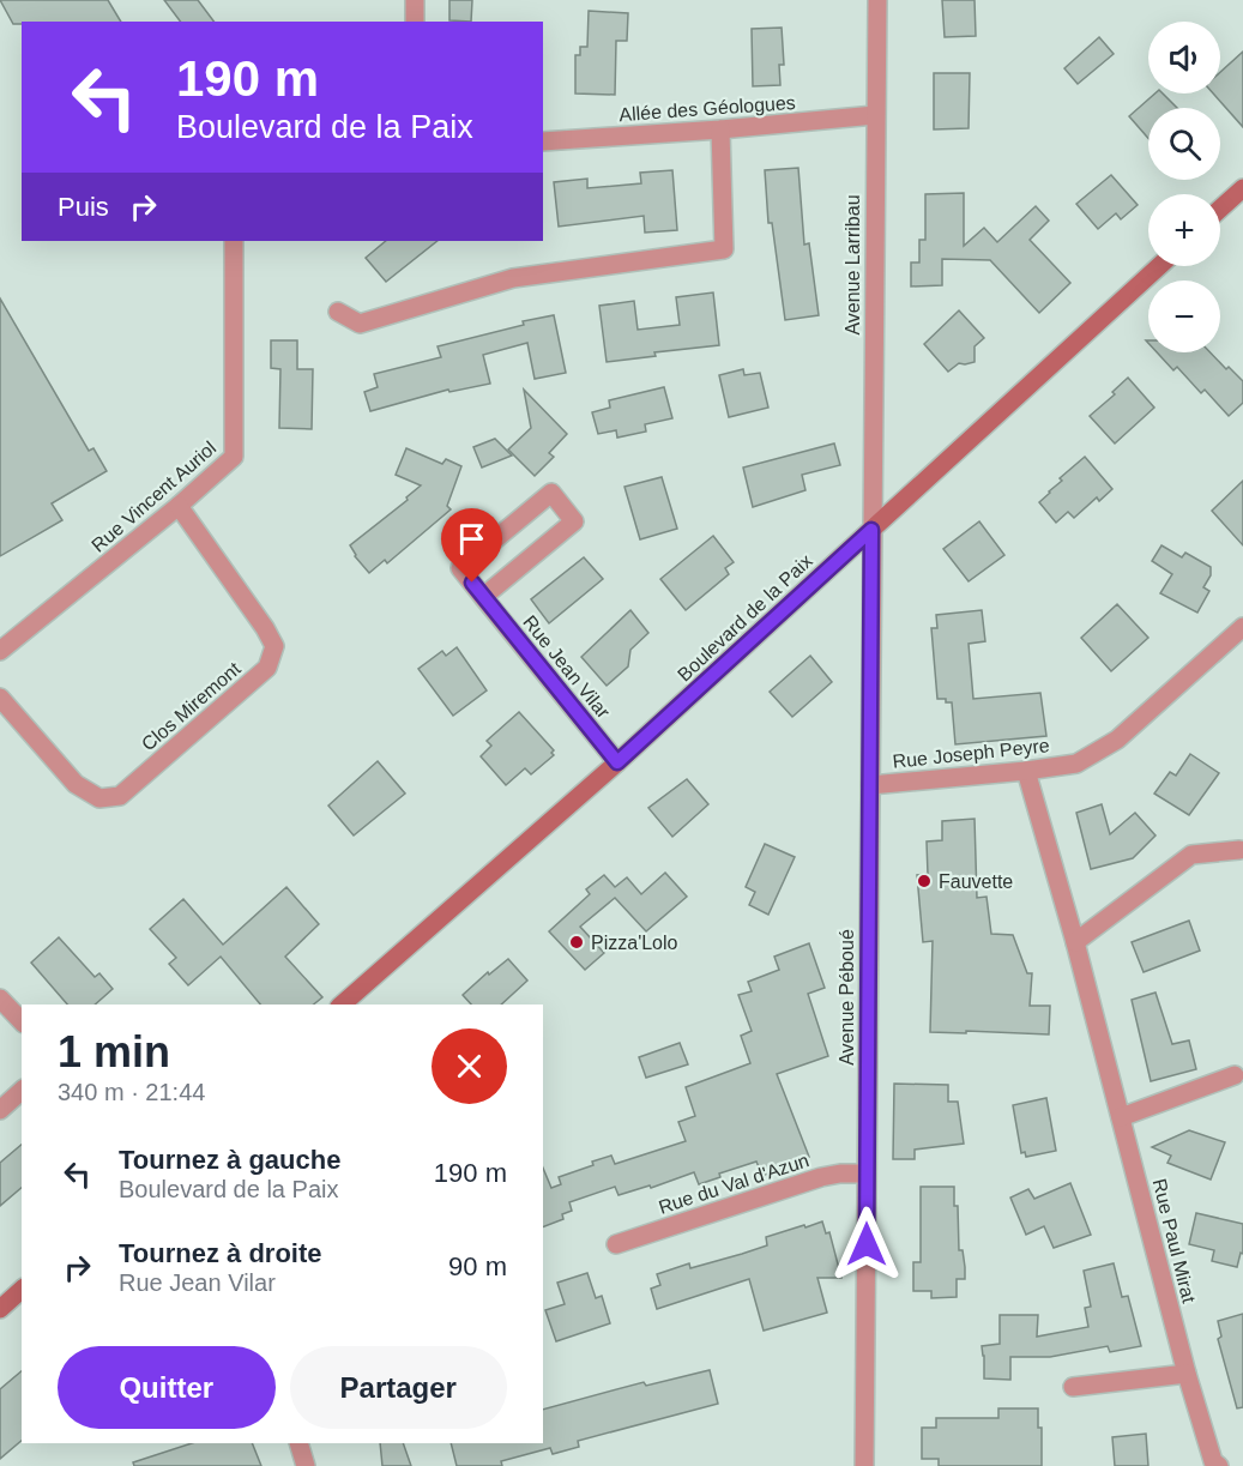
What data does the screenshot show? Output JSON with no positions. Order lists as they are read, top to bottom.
{
  "streets": {
    "main road": ["Boulevard de la Paix"],
    "street": [
      "Allée des Géologues",
      "Avenue Larribau",
      "Rue Vincent Auriol",
      "Rue Jean Vilar",
      "Clos Miremont",
      "Rue Joseph Peyre",
      "Avenue Péboué",
      "Rue du Val d'Azun",
      "Rue Paul Mirat"
    ]
  },
  "crossings": [
    ["Allée des Géologues", "Avenue Larribau"],
    ["Avenue Larribau", "Boulevard de la Paix"],
    ["Avenue Larribau", "Avenue Péboué"],
    ["Rue Vincent Auriol", "Clos Miremont"],
    ["Boulevard de la Paix", "Rue Jean Vilar"],
    ["Boulevard de la Paix", "Avenue Péboué"],
    ["Rue Joseph Peyre", "Avenue Péboué"],
    ["Rue Joseph Peyre", "Rue Paul Mirat"],
    ["Avenue Péboué", "Rue du Val d'Azun"]
  ],
  "places": ["Fauvette", "Pizza'Lolo"],
  "page": {
    "map_buttons": ["+", "−"],
    "turn": ["190 m", "Boulevard de la Paix"],
    "then": "Puis",
    "heading": ["1 min", "340 m · 21:44"],
    "list": [
      {
        "name": "Tournez à gauche",
        "note": "Boulevard de la Paix",
        "value": "190 m"
      },
      {
        "name": "Tournez à droite",
        "note": "Rue Jean Vilar",
        "value": "90 m"
      }
    ],
    "buttons": ["Quitter", "Partager"]
  }
}
